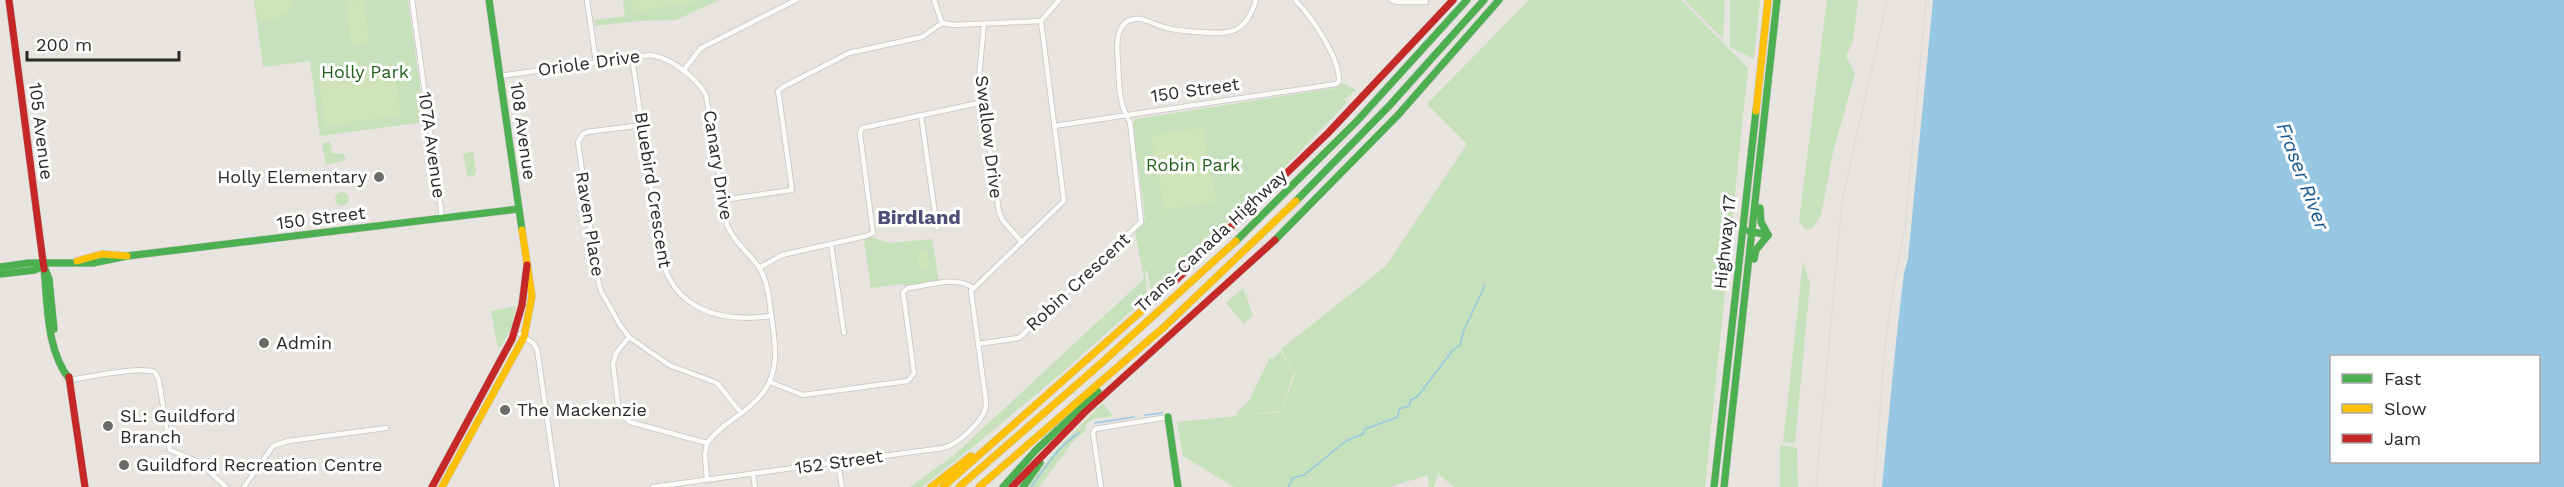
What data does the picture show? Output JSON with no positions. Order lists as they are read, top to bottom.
{
  "streets": {
    "main road": [
      "150 Street",
      "105 Avenue",
      "108 Avenue",
      "Trans-Canada Highway",
      "Highway 17"
    ],
    "street": [
      "Oriole Drive",
      "Swallow Drive",
      "107A Avenue",
      "Canary Drive",
      "Bluebird Crescent",
      "Raven Place",
      "Robin Crescent",
      "152 Street"
    ]
  },
  "crossings": [
    ["Oriole Drive", "108 Avenue"],
    ["Oriole Drive", "Canary Drive"],
    ["Oriole Drive", "Bluebird Crescent"],
    ["150 Street", "105 Avenue"],
    ["150 Street", "108 Avenue"],
    ["150 Street", "107A Avenue"],
    ["150 Street", "Robin Crescent"],
    ["Canary Drive", "Bluebird Crescent"],
    ["Canary Drive", "Raven Place"],
    ["Bluebird Crescent", "Raven Place"],
    ["Robin Crescent", "152 Street"]
  ],
  "districts": ["Birdland"],
  "water": ["Fraser River"],
  "parks": ["Holly Park", "Robin Park"],
  "places": [
    "Holly Elementary",
    "Admin",
    "The Mackenzie",
    "SL: Guildford Branch",
    "Guildford Recreation Centre"
  ],
  "legend": ["Fast", "Slow", "Jam"],
  "scale_bar": "200 m"
}
